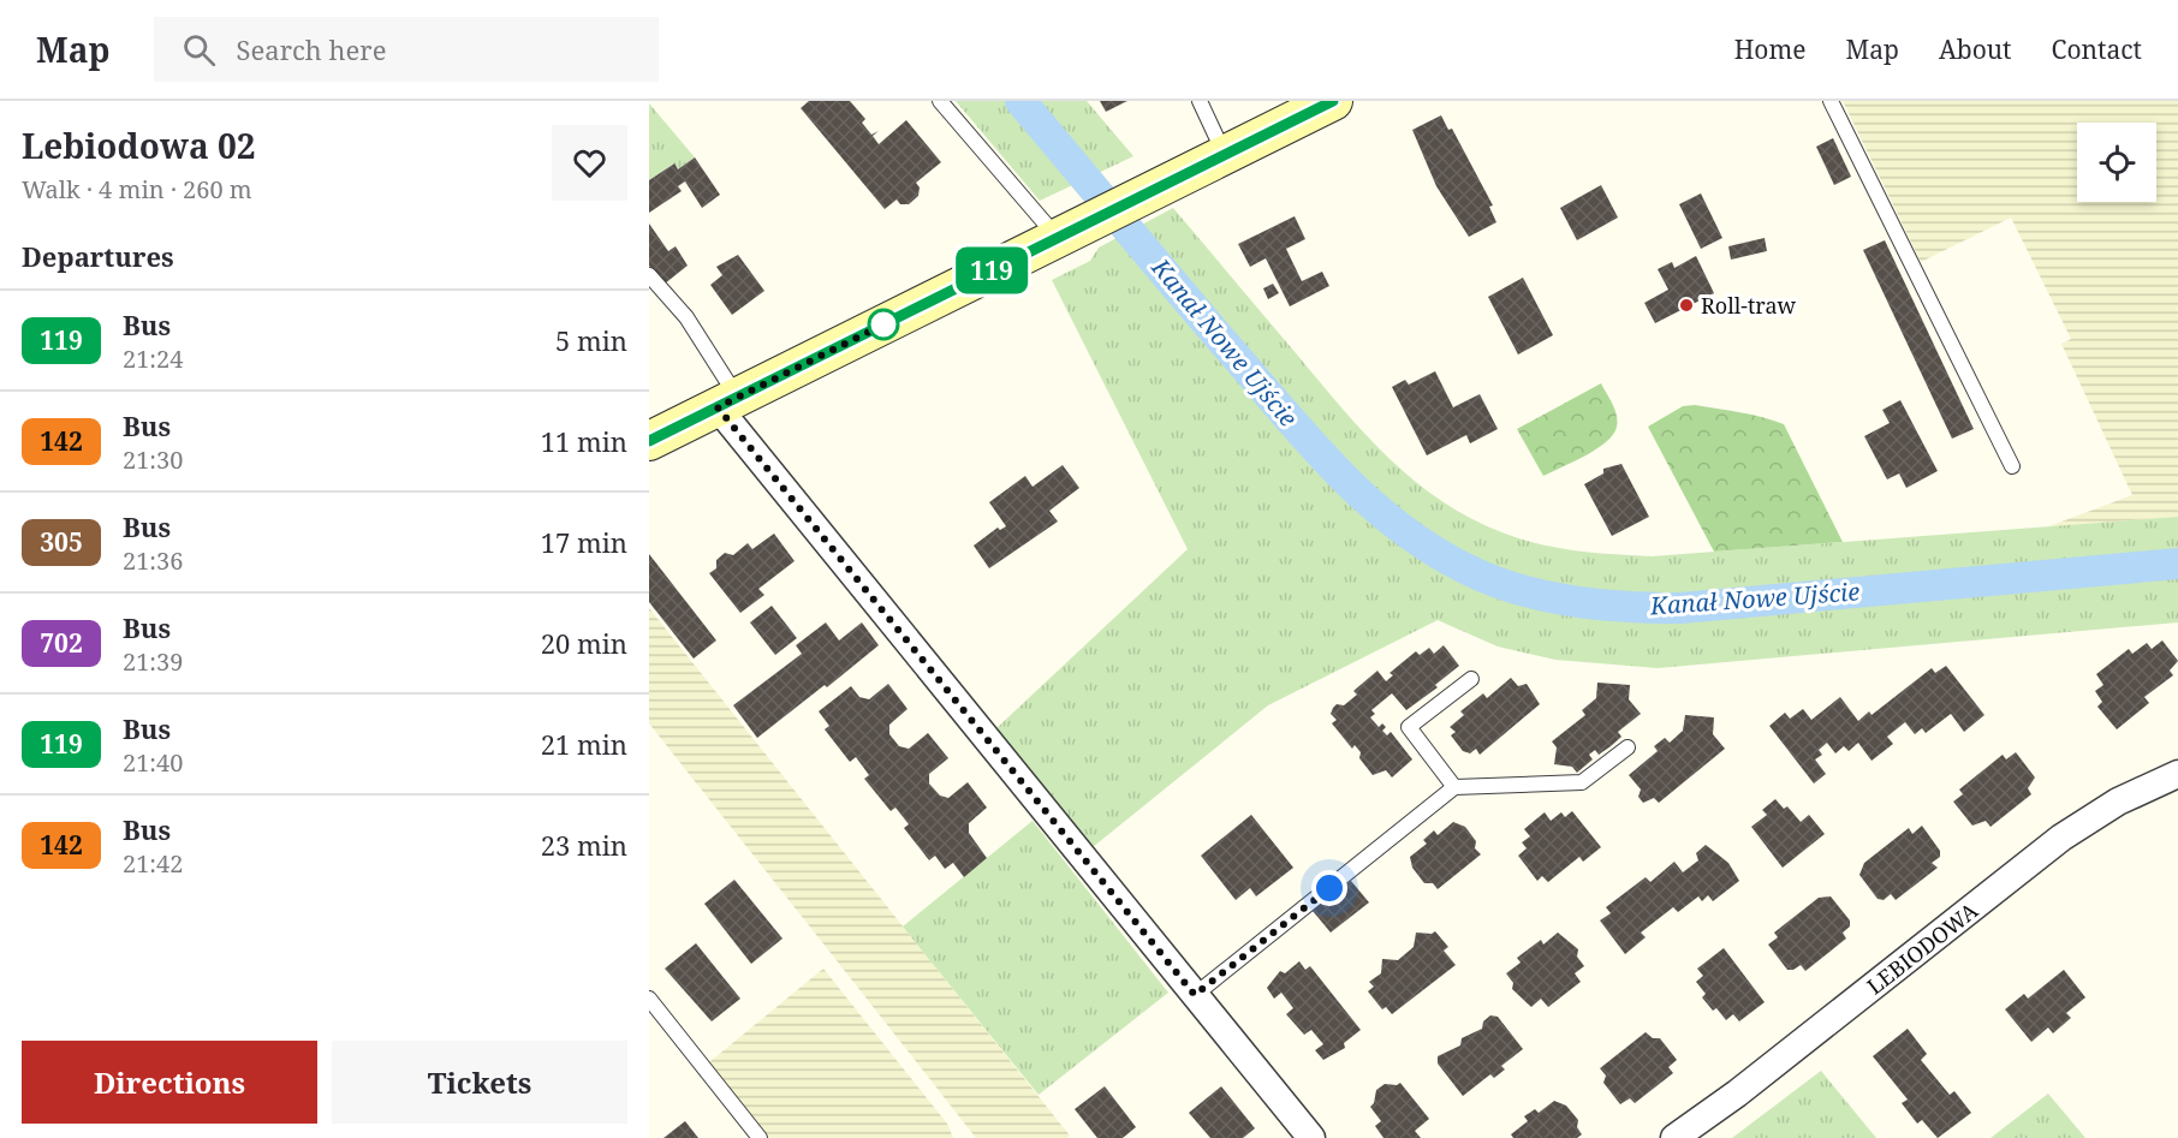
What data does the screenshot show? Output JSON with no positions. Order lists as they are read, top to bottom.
{
  "streets": {
    "street": ["LEBIODOWA"]
  },
  "water": ["Kanał Nowe Ujście"],
  "places": ["Roll-traw"],
  "lines": ["bus line 119"],
  "page": {
    "header": "Map",
    "search": "Search here",
    "nav": [
      "Home",
      "Map",
      "About",
      "Contact"
    ],
    "heading": [
      ["Lebiodowa 02", "Walk · 4 min · 260 m"],
      "Departures"
    ],
    "on_map": "119",
    "list": [
      {
        "mark": "119",
        "name": "Bus",
        "note": "21:24",
        "value": "5 min"
      },
      {
        "mark": "142",
        "name": "Bus",
        "note": "21:30",
        "value": "11 min"
      },
      {
        "mark": "305",
        "name": "Bus",
        "note": "21:36",
        "value": "17 min"
      },
      {
        "mark": "702",
        "name": "Bus",
        "note": "21:39",
        "value": "20 min"
      },
      {
        "mark": "119",
        "name": "Bus",
        "note": "21:40",
        "value": "21 min"
      },
      {
        "mark": "142",
        "name": "Bus",
        "note": "21:42",
        "value": "23 min"
      }
    ],
    "buttons": ["Directions", "Tickets"]
  }
}
